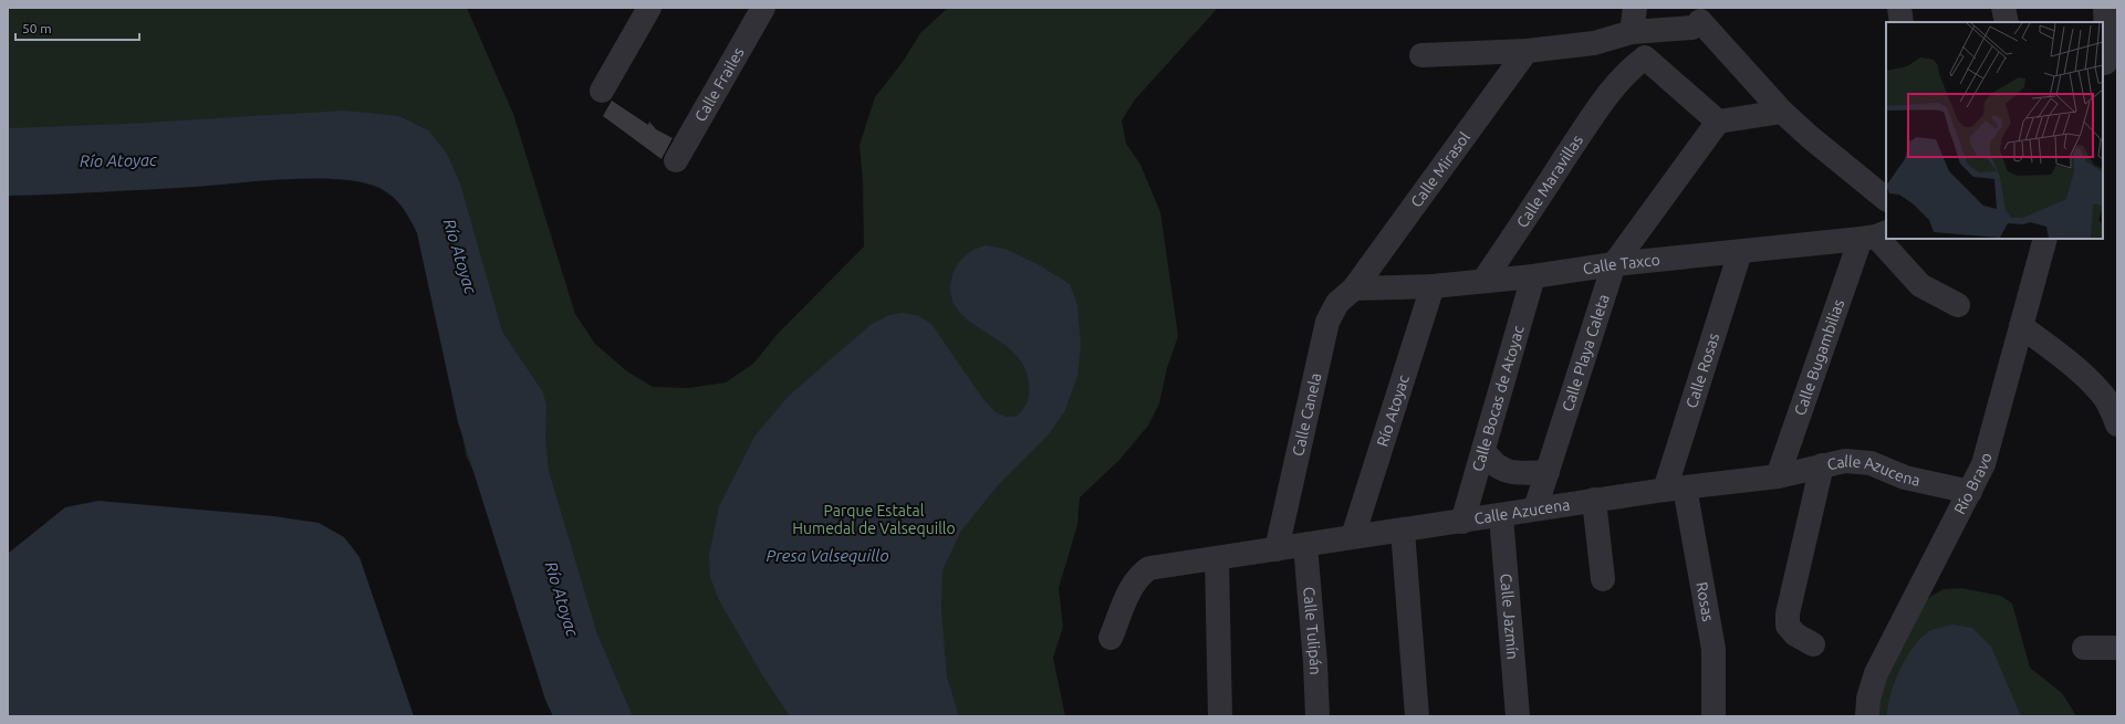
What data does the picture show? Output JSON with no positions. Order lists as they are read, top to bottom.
{
  "streets": {
    "street": [
      "Calle Frailes",
      "Calle Mirasol",
      "Calle Maravillas",
      "Calle Taxco",
      "Calle Playa Caleta",
      "Calle Bugambilias",
      "Calle Rosas",
      "Calle Bocas de Atoyac",
      "Río Atoyac",
      "Calle Canela",
      "Calle Azucena",
      "Río Bravo",
      "Rosas",
      "Calle Jazmín",
      "Calle Tulipán"
    ]
  },
  "crossings": [
    ["Calle Mirasol", "Calle Taxco"],
    ["Calle Mirasol", "Calle Canela"],
    ["Calle Maravillas", "Calle Taxco"],
    ["Calle Taxco", "Calle Playa Caleta"],
    ["Calle Taxco", "Calle Bugambilias"],
    ["Calle Taxco", "Calle Rosas"],
    ["Calle Taxco", "Calle Bocas de Atoyac"],
    ["Calle Taxco", "Río Atoyac"],
    ["Calle Taxco", "Calle Canela"],
    ["Calle Playa Caleta", "Calle Azucena"],
    ["Calle Bugambilias", "Calle Azucena"],
    ["Calle Rosas", "Calle Azucena"],
    ["Calle Rosas", "Rosas"],
    ["Calle Bocas de Atoyac", "Calle Azucena"],
    ["Río Atoyac", "Calle Azucena"],
    ["Calle Canela", "Calle Azucena"],
    ["Calle Azucena", "Río Bravo"],
    ["Calle Azucena", "Rosas"],
    ["Calle Azucena", "Calle Jazmín"],
    ["Calle Azucena", "Calle Tulipán"]
  ],
  "water": ["Río Atoyac", "Presa Valsequillo"],
  "parks": ["Parque Estatal Humedal de Valsequillo"],
  "scale_bar": "50 m"
}
